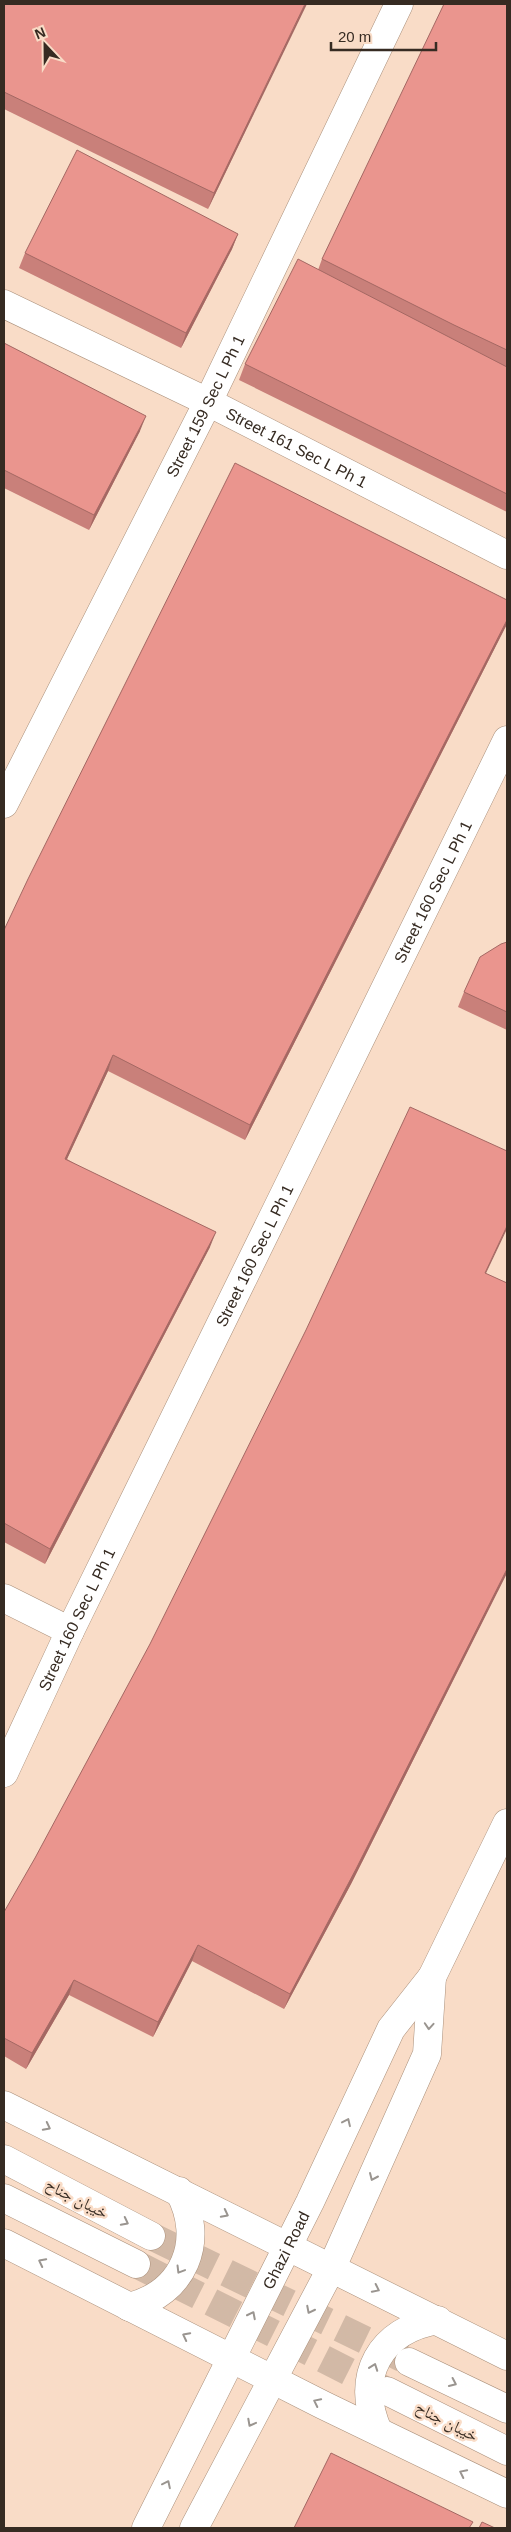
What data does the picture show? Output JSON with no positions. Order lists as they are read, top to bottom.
{
  "streets": {
    "main road": [
      "Street 159 Sec L Ph 1",
      "Street 161 Sec L Ph 1",
      "Street 160 Sec L Ph 1",
      "خیبان جناح",
      "Ghazi Road"
    ]
  },
  "crossings": [
    ["Street 159 Sec L Ph 1", "Street 161 Sec L Ph 1"]
  ],
  "scale_bar": "20 m",
  "north": "top"
}
